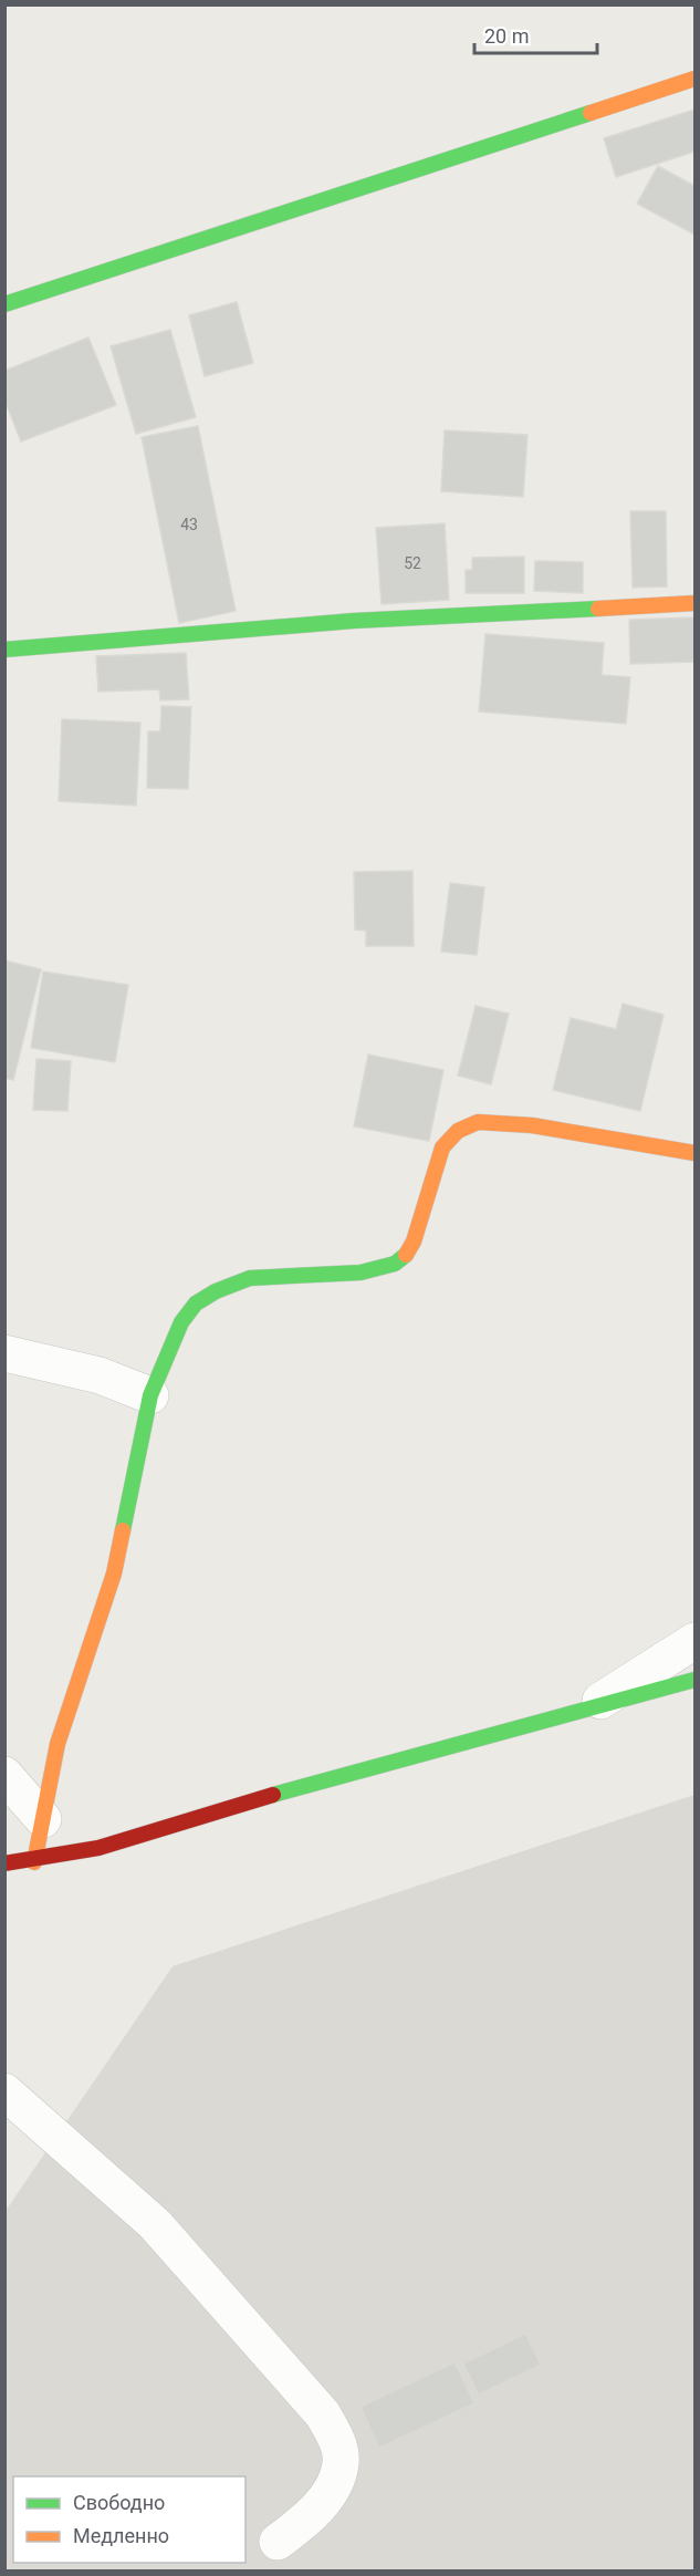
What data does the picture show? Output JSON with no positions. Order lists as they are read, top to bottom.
{
  "house_numbers": ["43", "52"],
  "legend": ["Свободно", "Медленно"],
  "scale_bar": "20 m"
}
